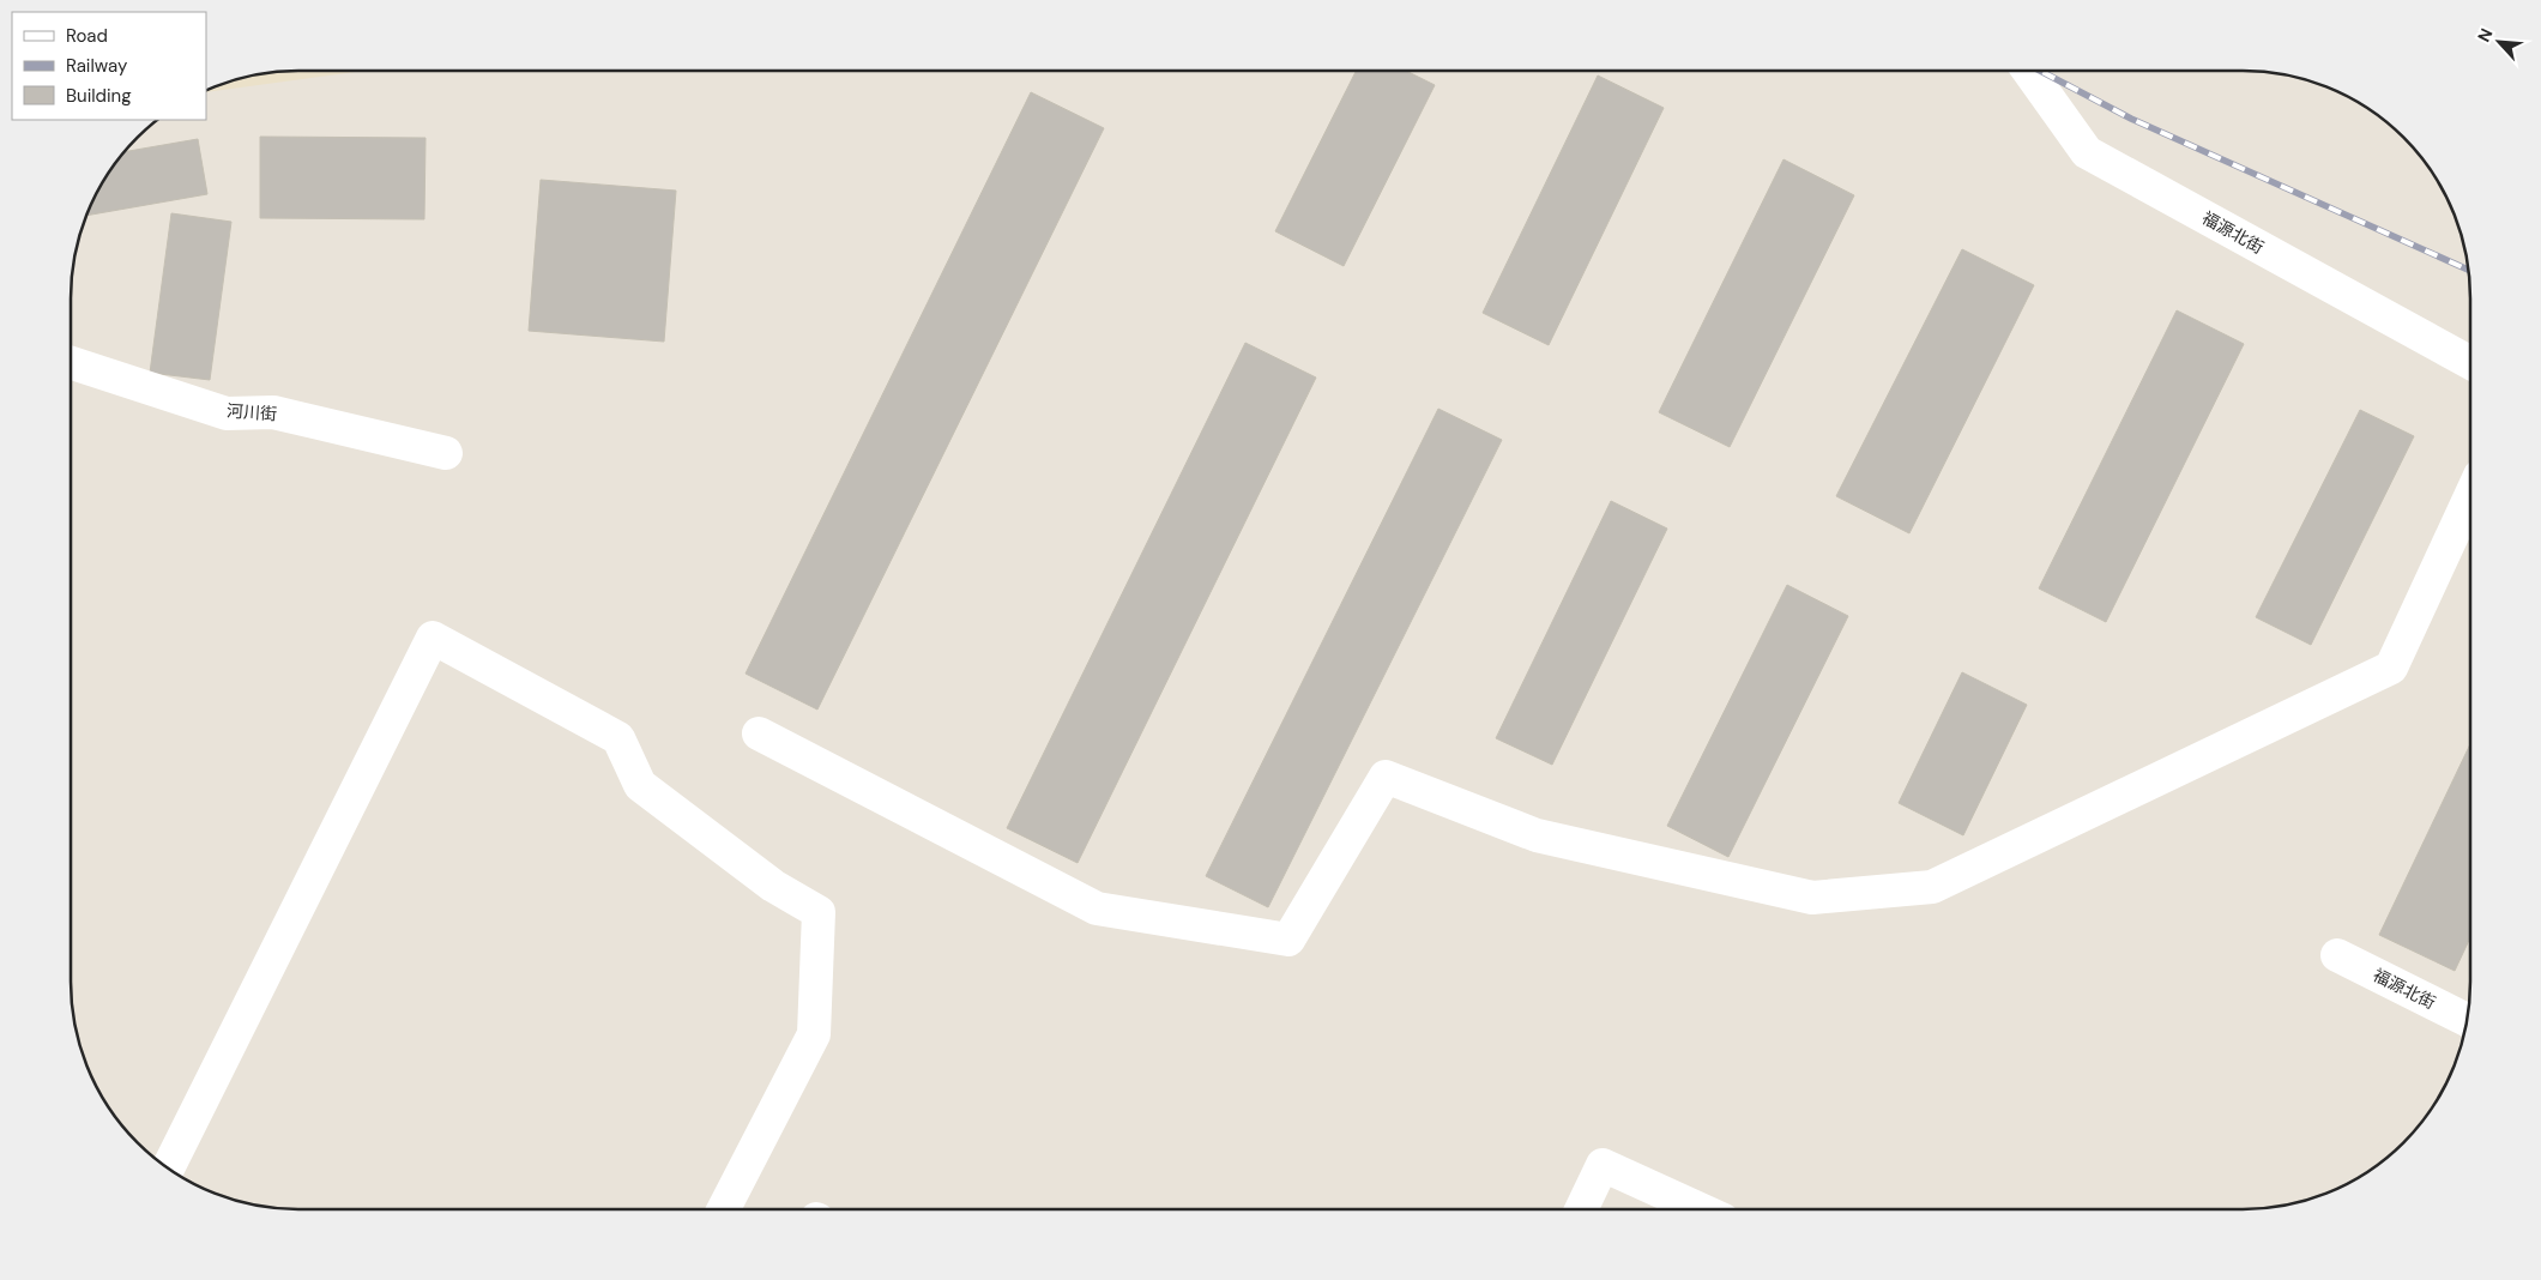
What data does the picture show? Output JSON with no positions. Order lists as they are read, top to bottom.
{
  "streets": {
    "street": ["福源北街", "河川街"]
  },
  "legend": ["Road", "Railway", "Building"],
  "north": "top left"
}
